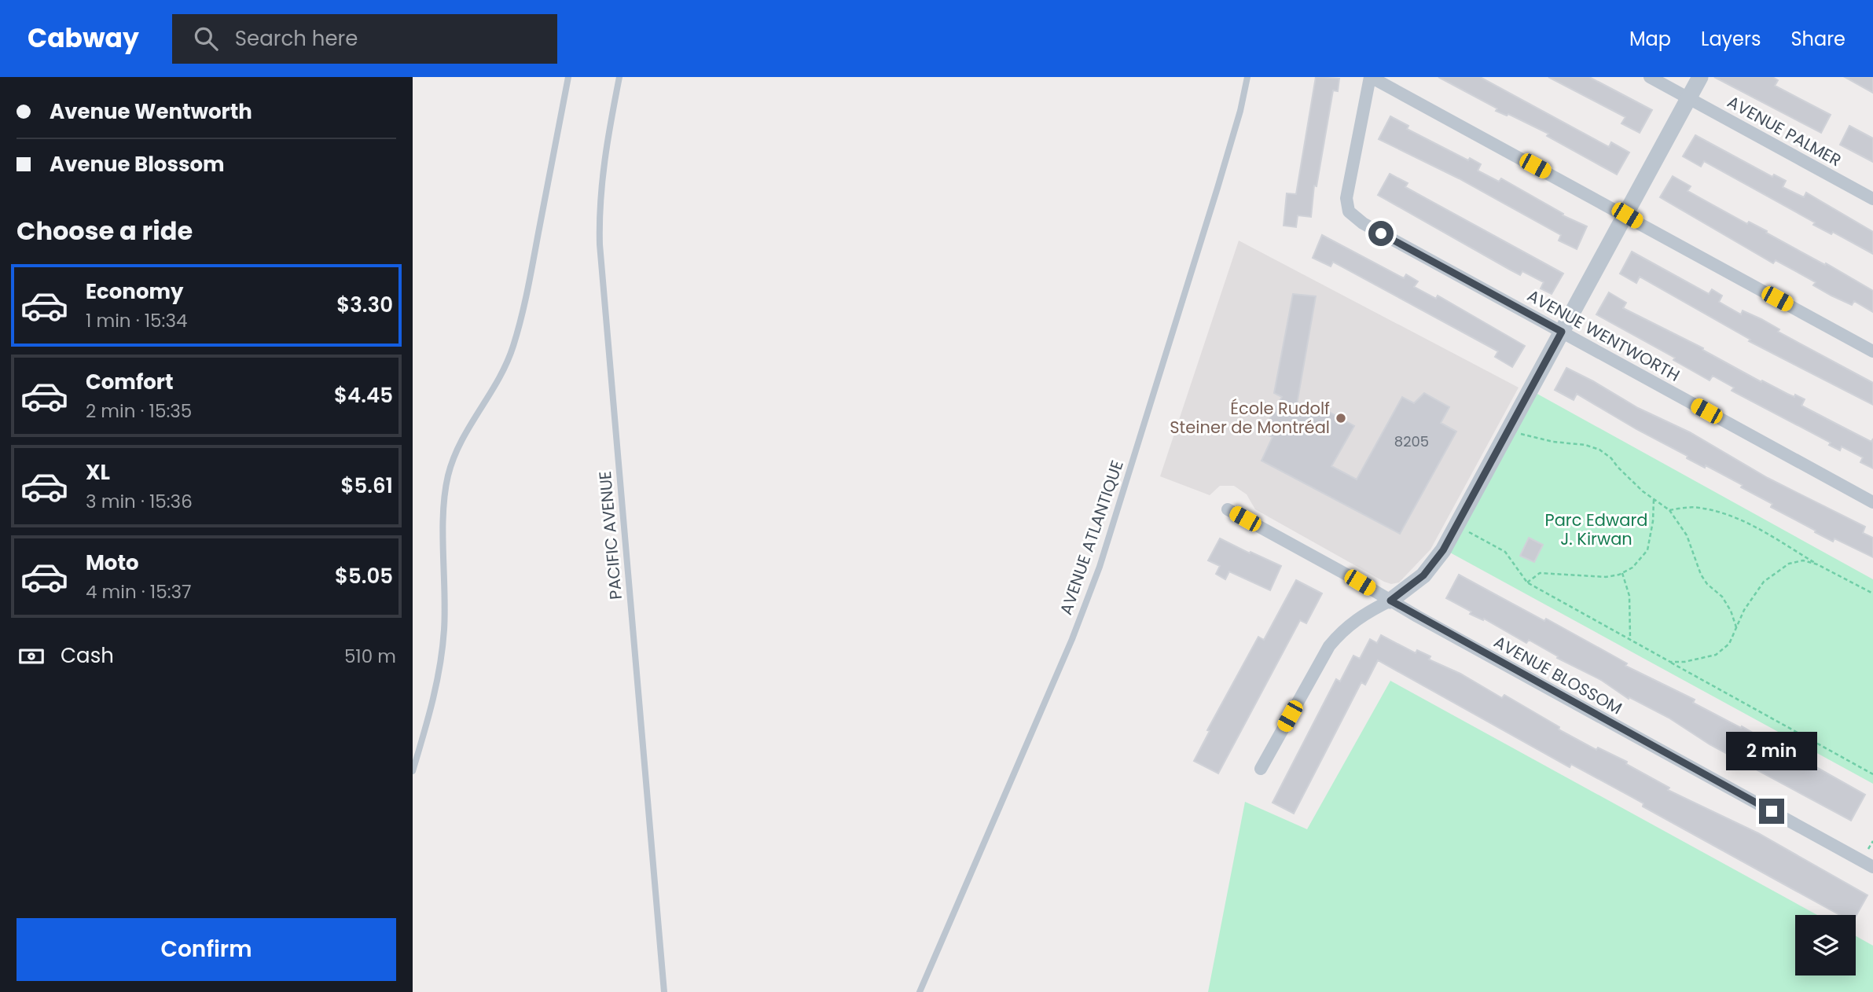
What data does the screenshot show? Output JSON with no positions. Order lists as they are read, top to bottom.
{
  "streets": {
    "street": ["AVENUE PALMER", "AVENUE WENTWORTH", "AVENUE BLOSSOM"],
    "lane": ["PACIFIC AVENUE", "AVENUE ATLANTIQUE"]
  },
  "parks": ["Parc Edward J. Kirwan"],
  "places": ["École Rudolf Steiner de Montréal"],
  "house_numbers": ["8205"],
  "page": {
    "header": "Cabway",
    "search": "Search here",
    "nav": ["Map", "Layers", "Share"],
    "banner": ["Avenue Wentworth", "Avenue Blossom"],
    "heading": "Choose a ride",
    "list": [
      {
        "name": "Economy",
        "note": "1 min · 15:34",
        "value": "$3.30"
      },
      {
        "name": "Comfort",
        "note": "2 min · 15:35",
        "value": "$4.45"
      },
      {
        "name": "XL",
        "note": "3 min · 15:36",
        "value": "$5.61"
      },
      {
        "name": "Moto",
        "note": "4 min · 15:37",
        "value": "$5.05"
      }
    ],
    "pay": ["Cash", "510 m"],
    "bubble": "2 min",
    "buttons": "Confirm"
  }
}
